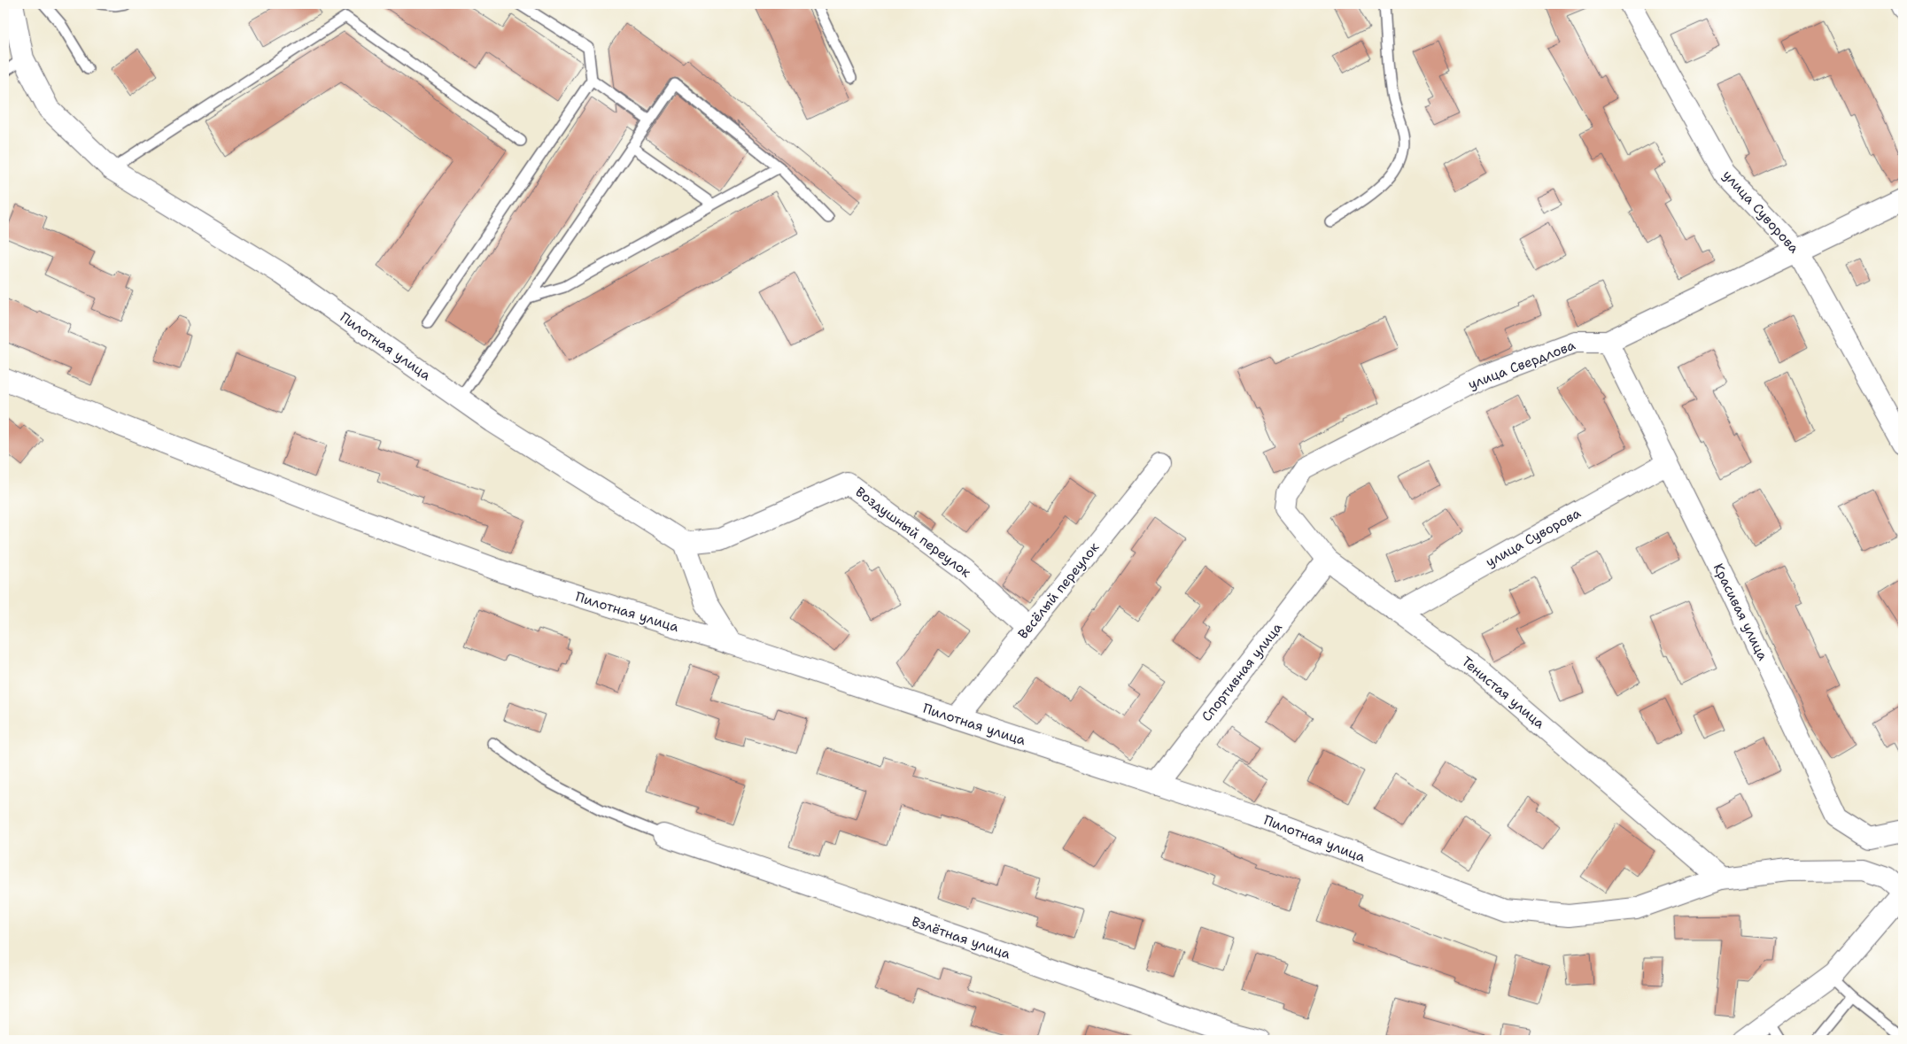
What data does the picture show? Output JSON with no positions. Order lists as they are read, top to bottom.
{
  "streets": {
    "street": [
      "улица Суворова",
      "Пилотная улица",
      "улица Свердлова",
      "Воздушный переулок",
      "Весёлый переулок",
      "Красивая улица",
      "Спортивная улица",
      "Тенистая улица",
      "Взлётная улица"
    ]
  },
  "crossings": [
    ["улица Суворова", "улица Свердлова"],
    ["улица Суворова", "Красивая улица"],
    ["улица Суворова", "Тенистая улица"],
    ["Пилотная улица", "Воздушный переулок"],
    ["Пилотная улица", "Весёлый переулок"],
    ["Пилотная улица", "Спортивная улица"],
    ["Пилотная улица", "Тенистая улица"],
    ["улица Свердлова", "Красивая улица"],
    ["улица Свердлова", "Тенистая улица"],
    ["Воздушный переулок", "Весёлый переулок"],
    ["Спортивная улица", "Тенистая улица"]
  ]
}
